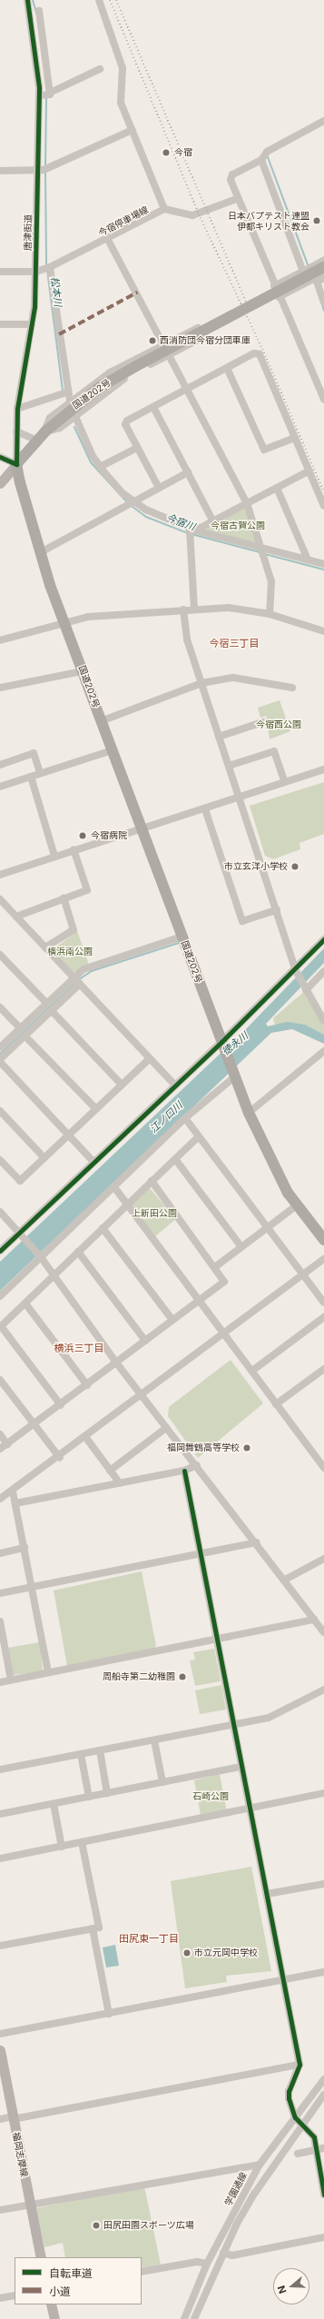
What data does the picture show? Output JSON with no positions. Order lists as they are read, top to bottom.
{
  "streets": {
    "highway": ["国道202号"],
    "main road": ["福岡志摩線"],
    "street": ["今宿停車場線", "唐津街道", "学園通線"]
  },
  "crossings": [
    ["今宿停車場線", "唐津街道"],
    ["唐津街道", "国道202号"]
  ],
  "districts": ["今宿三丁目", "横浜三丁目", "田尻東一丁目"],
  "water": [
    "松本川",
    "今宿川",
    "徳永川",
    "江ノ口川"
  ],
  "parks": [
    "今宿古賀公園",
    "今宿西公園",
    "横浜南公園",
    "上新田公園",
    "石崎公園"
  ],
  "places": [
    "今宿",
    "日本バプテスト連盟 伊都キリスト教会",
    "西消防団今宿分団車庫",
    "今宿病院",
    "市立玄洋小学校",
    "福岡舞鶴高等学校",
    "周船寺第二幼稚園",
    "市立元岡中学校",
    "田尻田園スポーツ広場"
  ],
  "legend": ["自転車道", "小道"],
  "north": "left"
}
